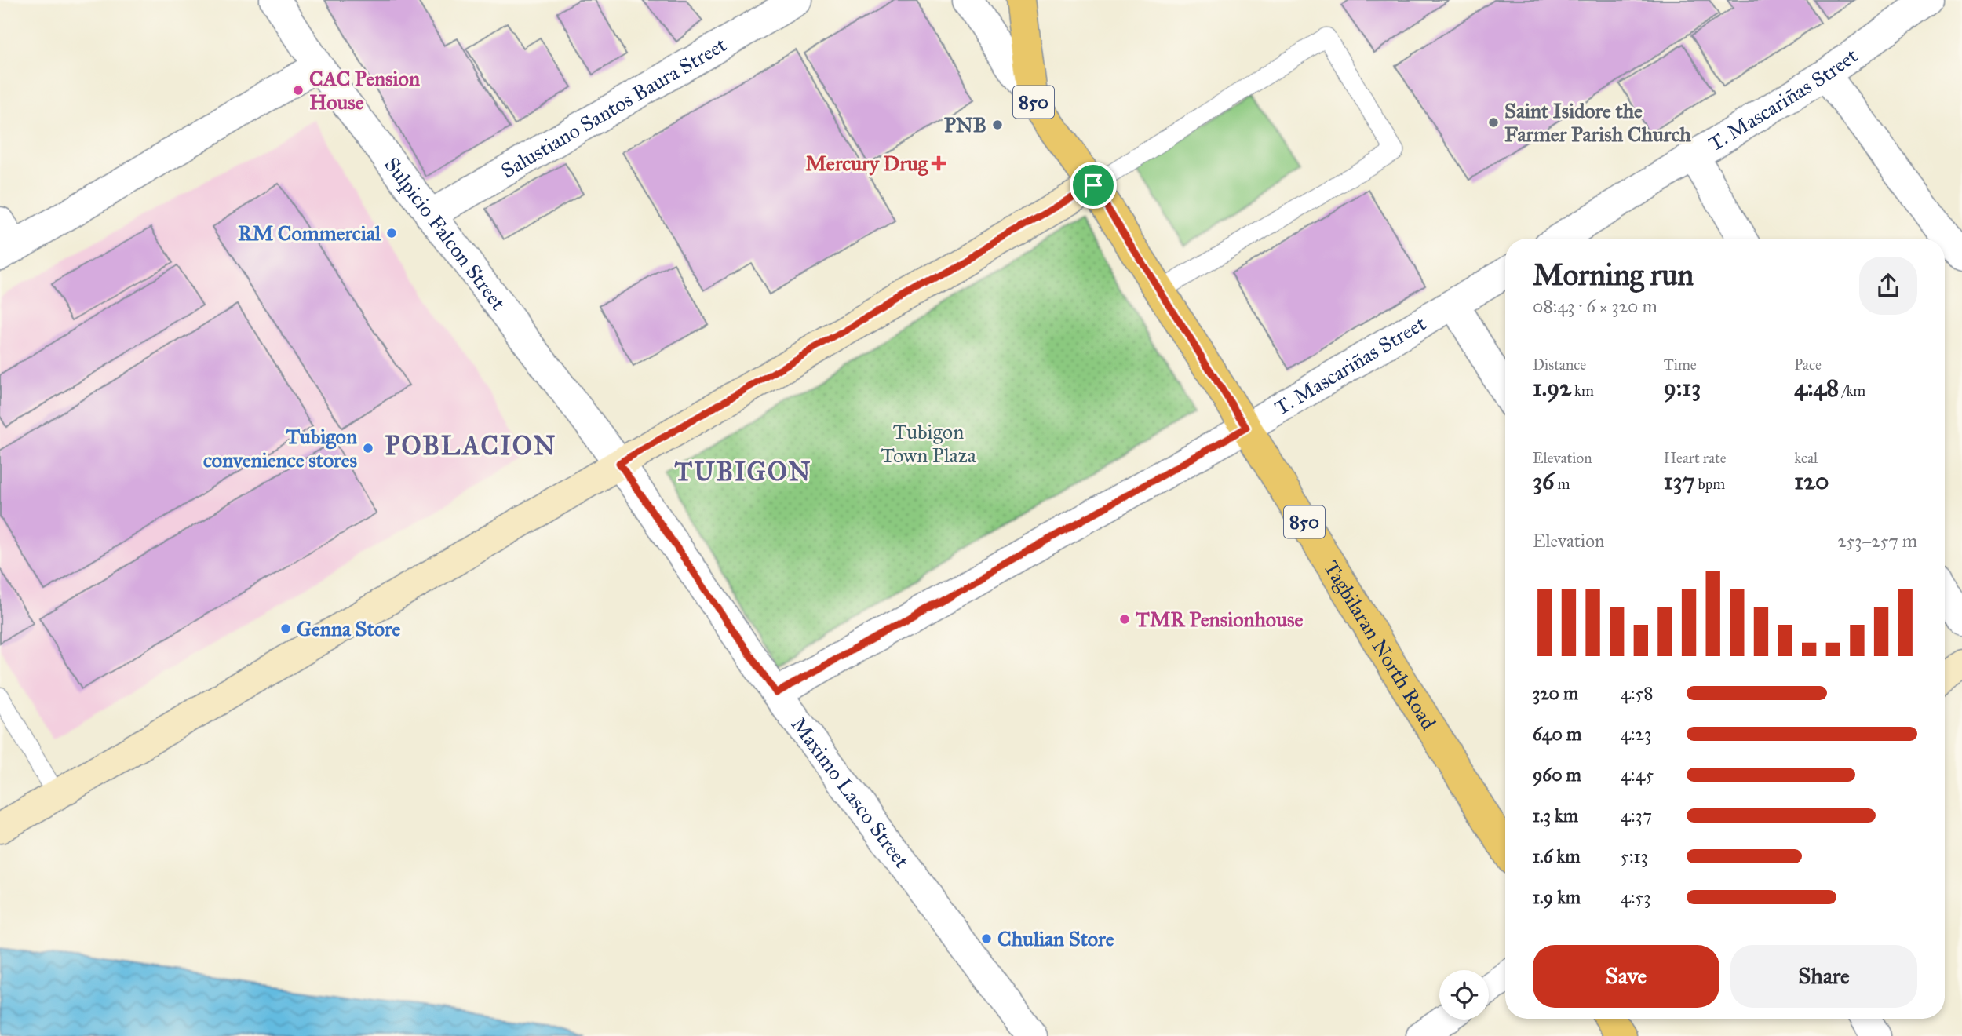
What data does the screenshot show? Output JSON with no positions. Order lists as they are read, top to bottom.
{
  "streets": {
    "main road": ["850", "Tagbilaran North Road"],
    "street": [
      "T. Mascariñas Street",
      "Salustiano Santos Baura Street",
      "Sulpicio Falcon Street",
      "Maximo Lasco Street"
    ]
  },
  "crossings": [
    ["T. Mascariñas Street", "Tagbilaran North Road"],
    ["T. Mascariñas Street", "Maximo Lasco Street"],
    ["Salustiano Santos Baura Street", "Sulpicio Falcon Street"],
    ["Sulpicio Falcon Street", "Maximo Lasco Street"]
  ],
  "districts": ["POBLACION", "TUBIGON"],
  "parks": ["Tubigon Town Plaza"],
  "places": {
    "other": [
      "CAC Pension House",
      "Saint Isidore the Farmer Parish Church",
      "PNB",
      "RM Commercial",
      "Tubigon convenience stores",
      "TMR Pensionhouse",
      "Genna Store",
      "Chulian Store"
    ],
    "health": ["Mercury Drug"]
  },
  "page": {
    "heading": ["Morning run", "08:43 · 6 × 320 m"],
    "stats": [
      ["Distance", "1.92 km"],
      ["Time", "9:13"],
      ["Pace", "4:48 /km"],
      ["Elevation", "36 m"],
      ["Heart rate", "137 bpm"],
      ["kcal", "120"]
    ],
    "chart": ["Elevation", "253–257 m"],
    "list": [
      {
        "name": "320 m",
        "note": "4:58"
      },
      {
        "name": "640 m",
        "note": "4:23"
      },
      {
        "name": "960 m",
        "note": "4:45"
      },
      {
        "name": "1.3 km",
        "note": "4:37"
      },
      {
        "name": "1.6 km",
        "note": "5:13"
      },
      {
        "name": "1.9 km",
        "note": "4:53"
      }
    ],
    "buttons": ["Save", "Share"]
  }
}
